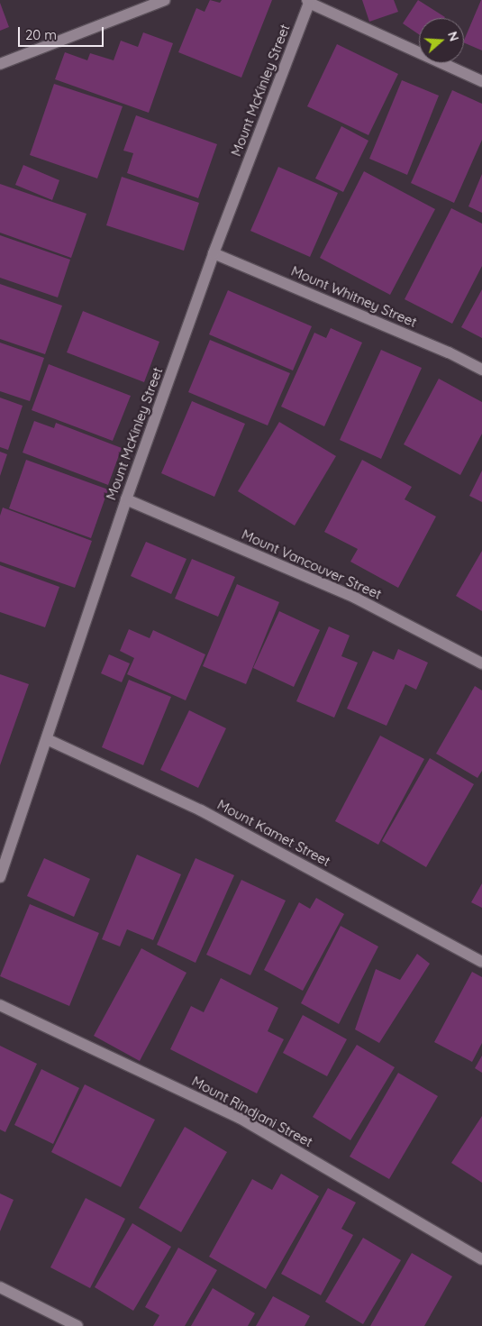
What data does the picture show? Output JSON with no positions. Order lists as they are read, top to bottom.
{
  "streets": {
    "street": [
      "Mount McKinley Street",
      "Mount Whitney Street",
      "Mount Vancouver Street",
      "Mount Kamet Street",
      "Mount Rindjani Street"
    ]
  },
  "crossings": [
    ["Mount McKinley Street", "Mount Whitney Street"],
    ["Mount McKinley Street", "Mount Vancouver Street"],
    ["Mount McKinley Street", "Mount Kamet Street"]
  ],
  "scale_bar": "20 m",
  "north": "right"
}
